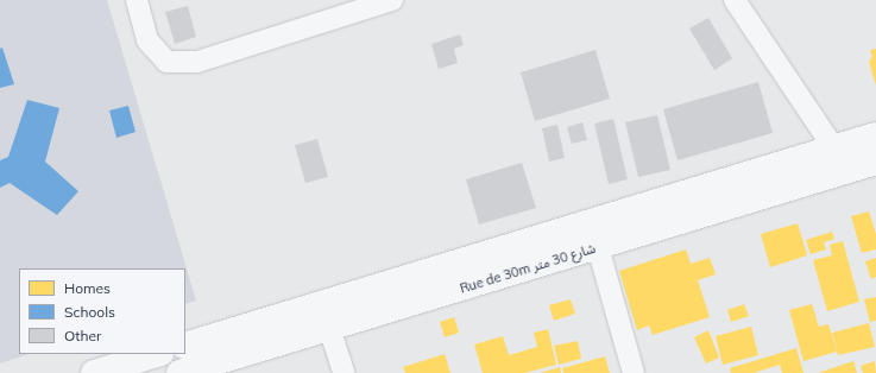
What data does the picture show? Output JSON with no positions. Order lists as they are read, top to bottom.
{
  "streets": {
    "street": ["Rue de 30m شارع 30 متر"]
  },
  "legend": ["Homes", "Schools", "Other"]
}
